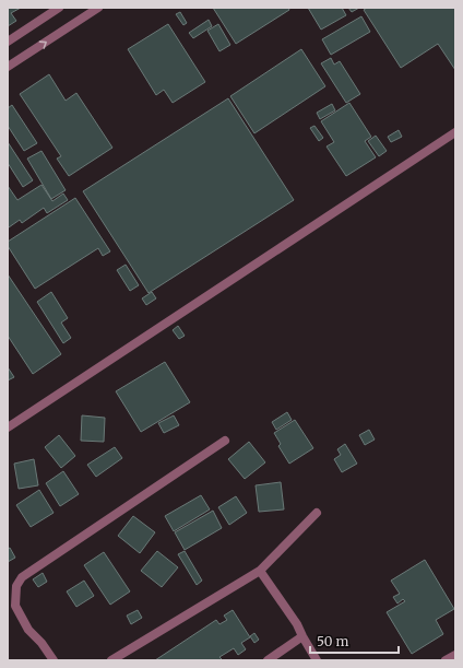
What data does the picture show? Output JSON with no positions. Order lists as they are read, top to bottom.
{
  "scale_bar": "50 m"
}
